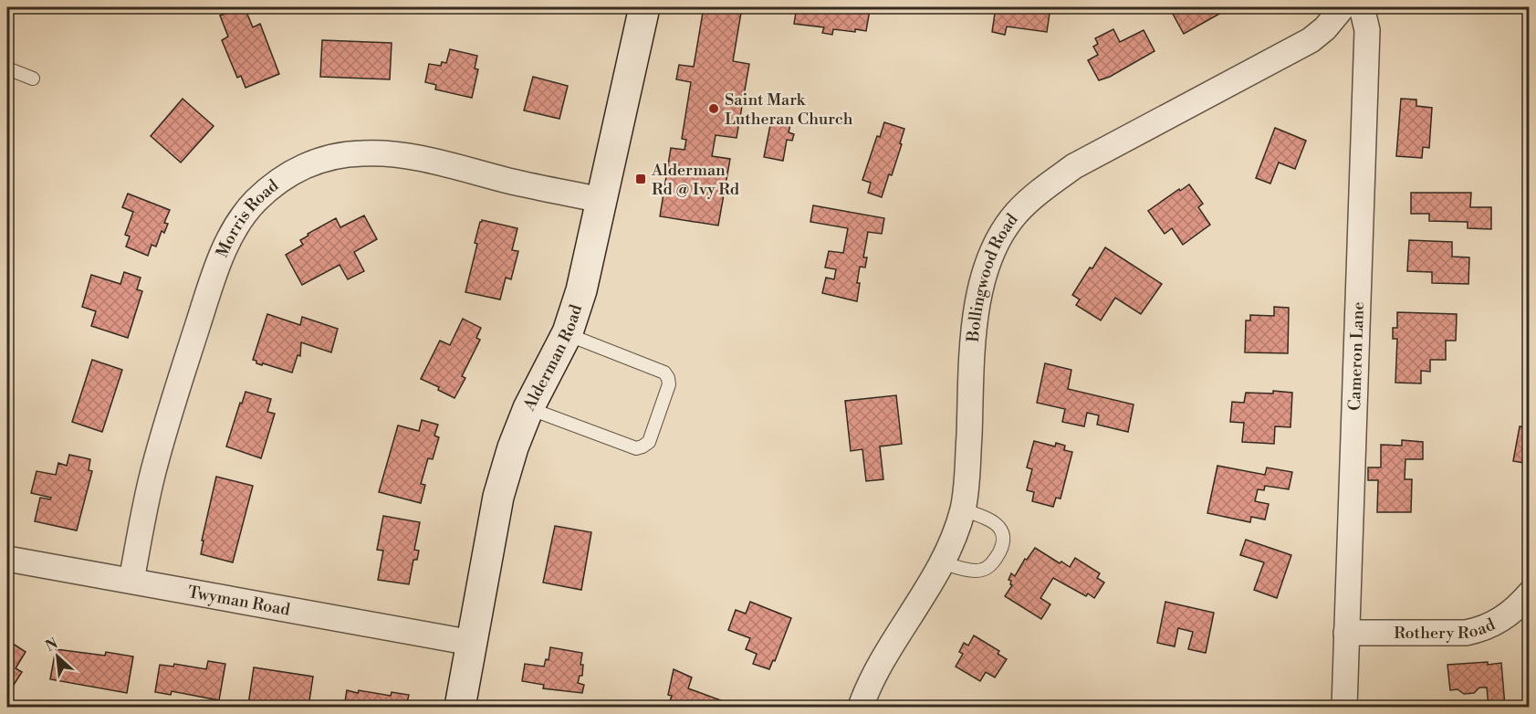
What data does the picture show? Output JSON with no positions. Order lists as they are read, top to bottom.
{
  "streets": {
    "main road": ["Alderman Road"],
    "street": [
      "Morris Road",
      "Bollingwood Road",
      "Cameron Lane",
      "Twyman Road",
      "Rothery Road"
    ]
  },
  "crossings": [
    ["Morris Road", "Alderman Road"],
    ["Morris Road", "Twyman Road"],
    ["Alderman Road", "Twyman Road"],
    ["Cameron Lane", "Rothery Road"]
  ],
  "places": {
    "other": ["Saint Mark Lutheran Church"],
    "transit": ["Alderman Rd @ Ivy Rd"]
  },
  "north": "top left"
}
